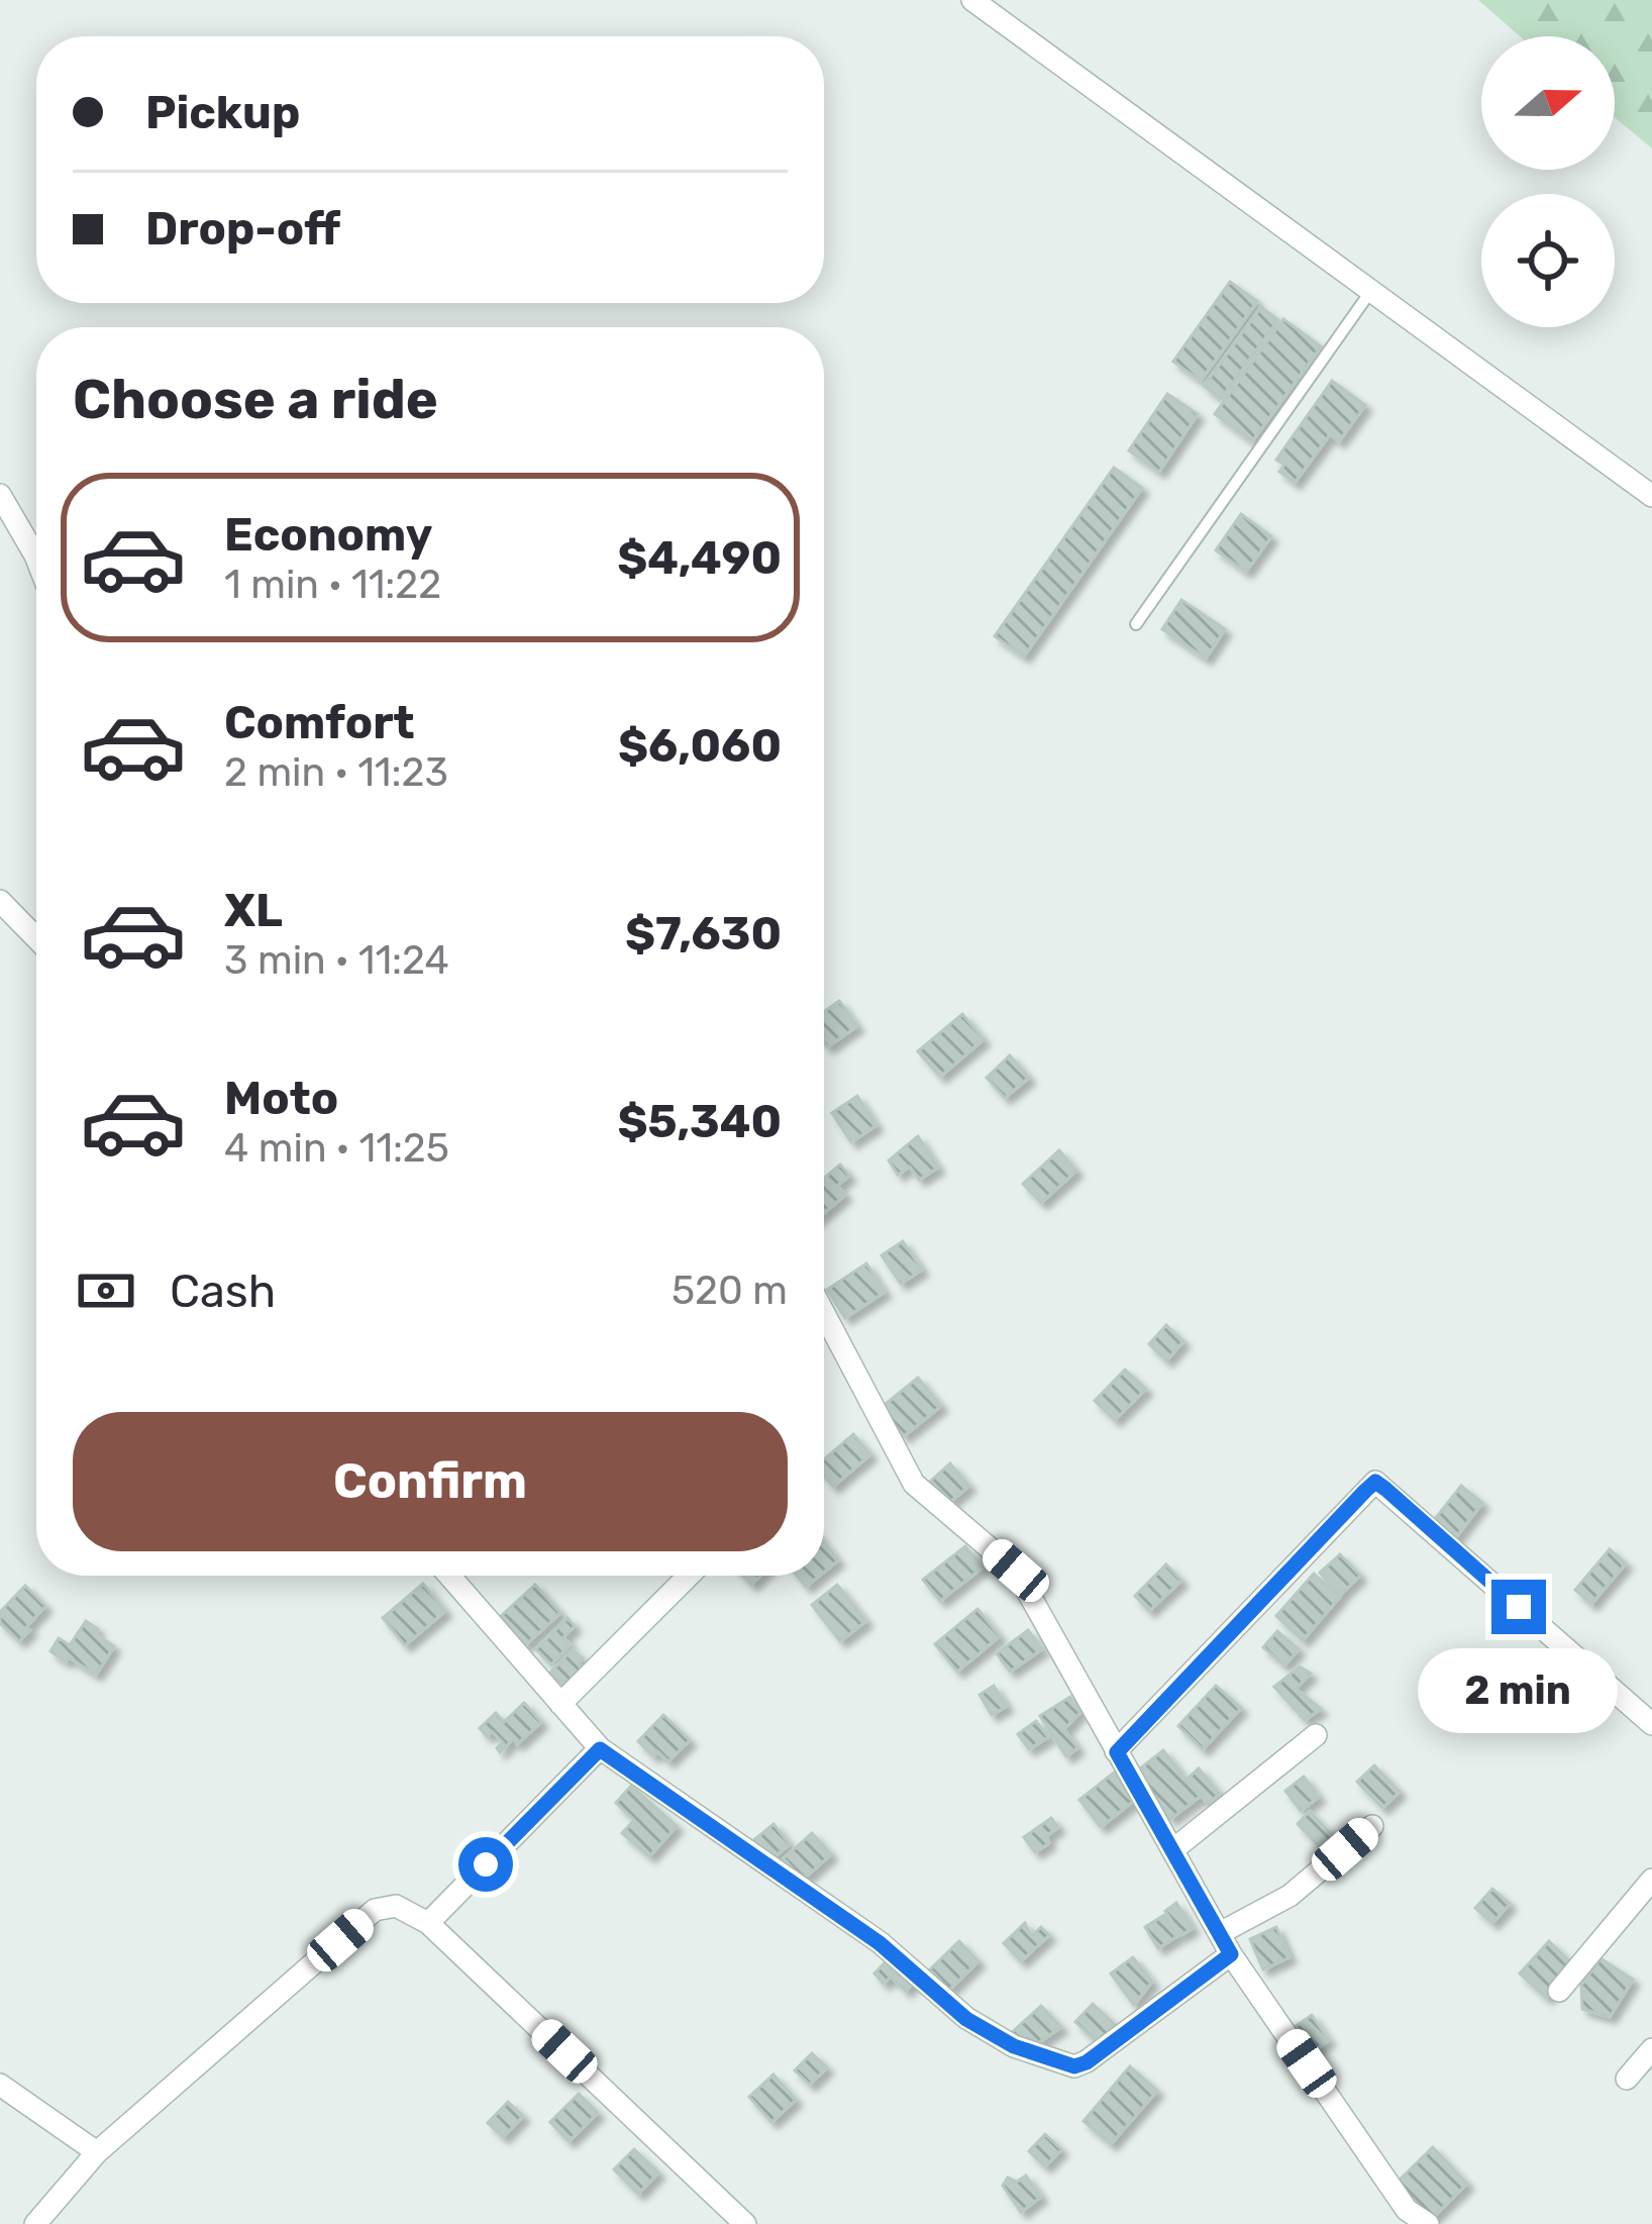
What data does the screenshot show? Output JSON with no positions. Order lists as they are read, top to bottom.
{
  "north": "right",
  "page": {
    "banner": ["Pickup", "Drop-off"],
    "heading": "Choose a ride",
    "list": [
      {
        "name": "Economy",
        "note": "1 min · 11:22",
        "value": "$4,490"
      },
      {
        "name": "Comfort",
        "note": "2 min · 11:23",
        "value": "$6,060"
      },
      {
        "name": "XL",
        "note": "3 min · 11:24",
        "value": "$7,630"
      },
      {
        "name": "Moto",
        "note": "4 min · 11:25",
        "value": "$5,340"
      }
    ],
    "pay": ["Cash", "520 m"],
    "buttons": "Confirm",
    "bubble": "2 min"
  }
}
